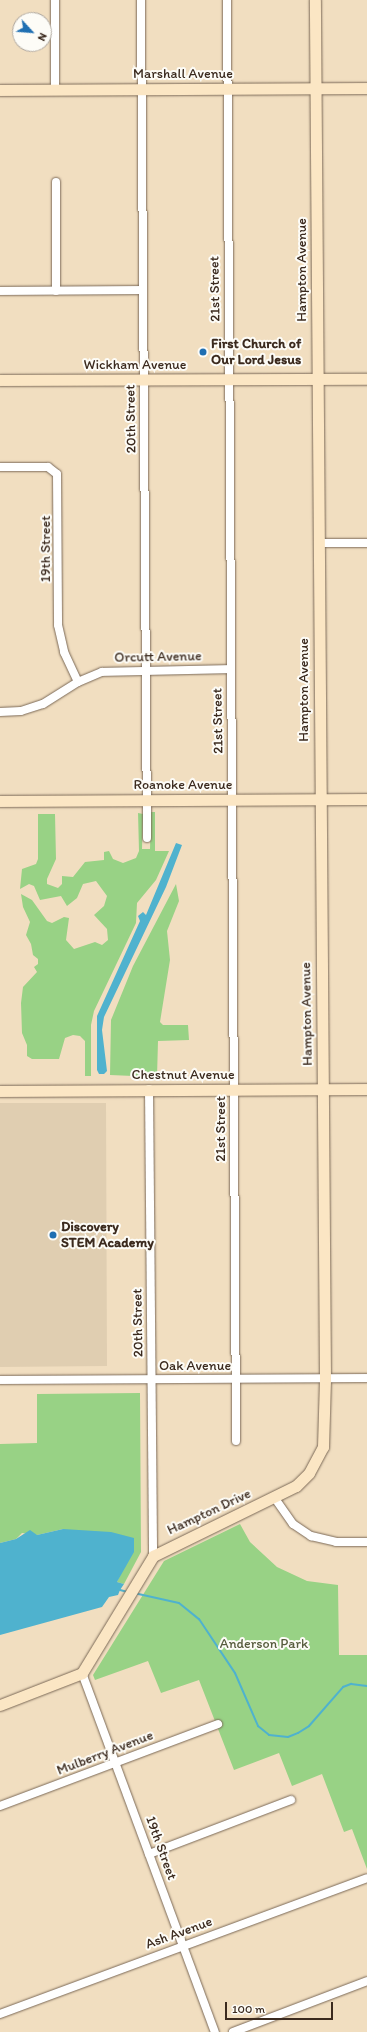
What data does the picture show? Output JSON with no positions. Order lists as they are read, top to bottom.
{
  "streets": {
    "street": [
      "Marshall Avenue",
      "Hampton Avenue",
      "21st Street",
      "Wickham Avenue",
      "20th Street",
      "19th Street",
      "Orcutt Avenue",
      "Roanoke Avenue",
      "Chestnut Avenue",
      "Oak Avenue",
      "Hampton Drive",
      "Mulberry Avenue",
      "Ash Avenue"
    ]
  },
  "crossings": [
    ["Marshall Avenue", "Hampton Avenue"],
    ["Marshall Avenue", "21st Street"],
    ["Marshall Avenue", "20th Street"],
    ["Hampton Avenue", "Wickham Avenue"],
    ["Hampton Avenue", "Roanoke Avenue"],
    ["Hampton Avenue", "Chestnut Avenue"],
    ["Hampton Avenue", "Oak Avenue"],
    ["Hampton Avenue", "Hampton Drive"],
    ["21st Street", "Wickham Avenue"],
    ["21st Street", "Orcutt Avenue"],
    ["21st Street", "Roanoke Avenue"],
    ["21st Street", "Chestnut Avenue"],
    ["21st Street", "Oak Avenue"],
    ["Wickham Avenue", "20th Street"],
    ["20th Street", "Orcutt Avenue"],
    ["20th Street", "Roanoke Avenue"],
    ["20th Street", "Chestnut Avenue"],
    ["20th Street", "Oak Avenue"],
    ["20th Street", "Hampton Drive"],
    ["19th Street", "Orcutt Avenue"],
    ["19th Street", "Mulberry Avenue"],
    ["19th Street", "Ash Avenue"],
    ["Oak Avenue", "Hampton Drive"]
  ],
  "parks": ["Anderson Park"],
  "places": ["First Church of Our Lord Jesus", "Discovery STEM Academy"],
  "scale_bar": "100 m",
  "north": "bottom right"
}
